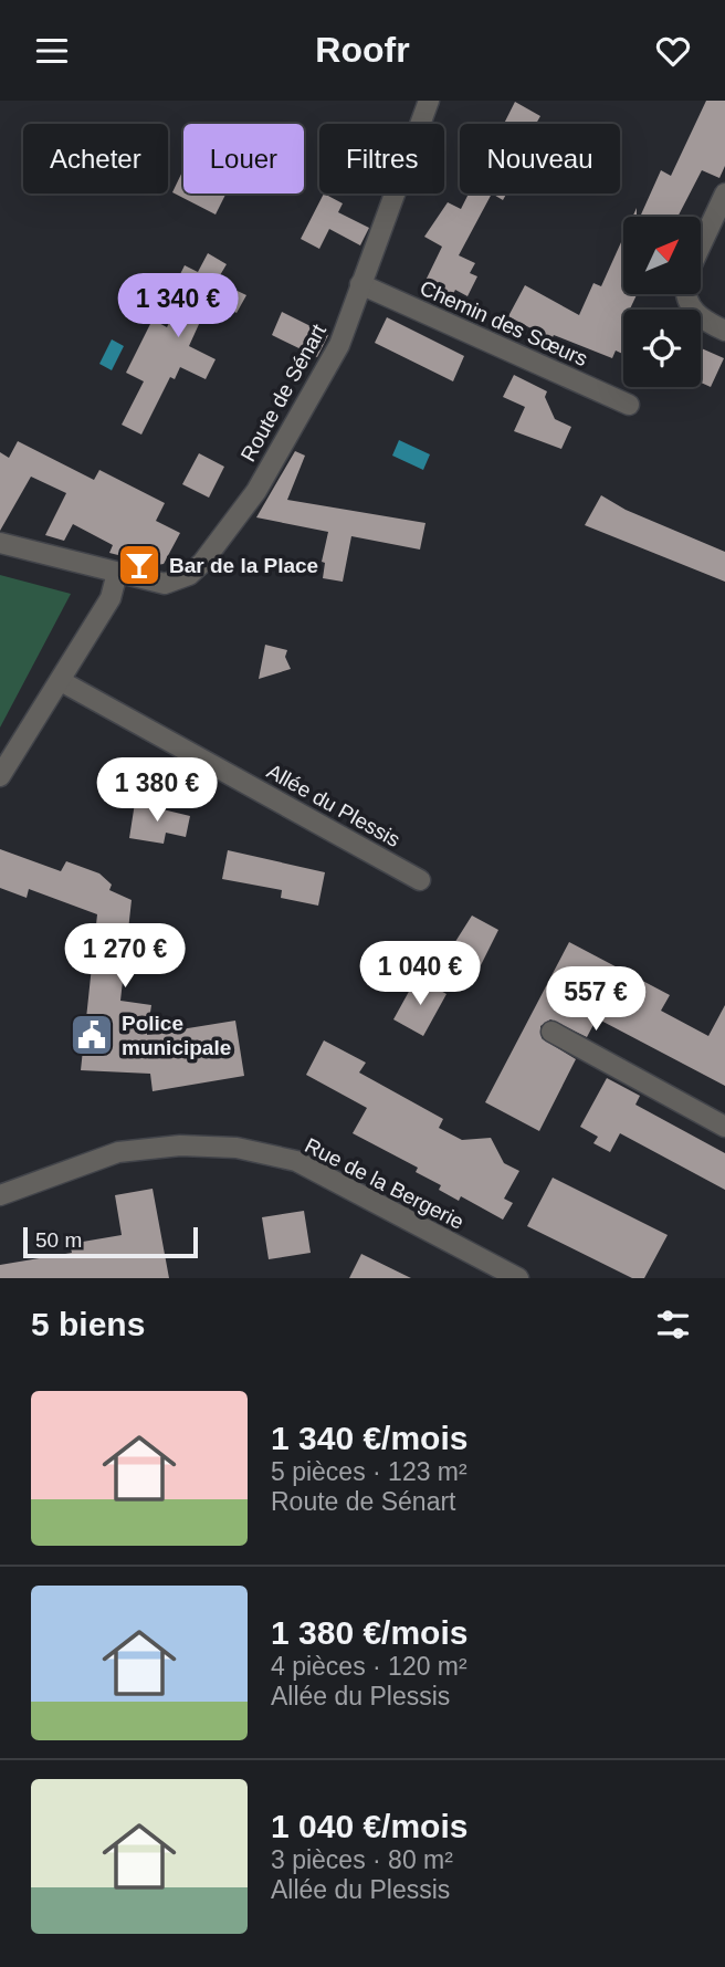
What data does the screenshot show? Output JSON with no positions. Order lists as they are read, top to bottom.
{
  "streets": {
    "street": [
      "Chemin des Sœurs",
      "Route de Sénart",
      "Allée du Plessis",
      "Rue de la Bergerie"
    ]
  },
  "crossings": [
    ["Chemin des Sœurs", "Route de Sénart"]
  ],
  "places": {
    "bar": ["Bar de la Place"],
    "public building": ["Police municipale"]
  },
  "scale_bar": "50 m",
  "north": "top right",
  "page": {
    "header": "Roofr",
    "chip": [
      "Acheter",
      "Louer",
      "Filtres",
      "Nouveau"
    ],
    "price": [
      "1 340 €",
      "1 380 €",
      "1 270 €",
      "1 040 €",
      "557 €"
    ],
    "scale": "50 m",
    "heading": "5 biens",
    "list": [
      {
        "name": "1 340 €/mois",
        "note": "5 pièces · 123 m² · Route de Sénart"
      },
      {
        "name": "1 380 €/mois",
        "note": "4 pièces · 120 m² · Allée du Plessis"
      },
      {
        "name": "1 040 €/mois",
        "note": "3 pièces · 80 m² · Allée du Plessis"
      }
    ]
  }
}
